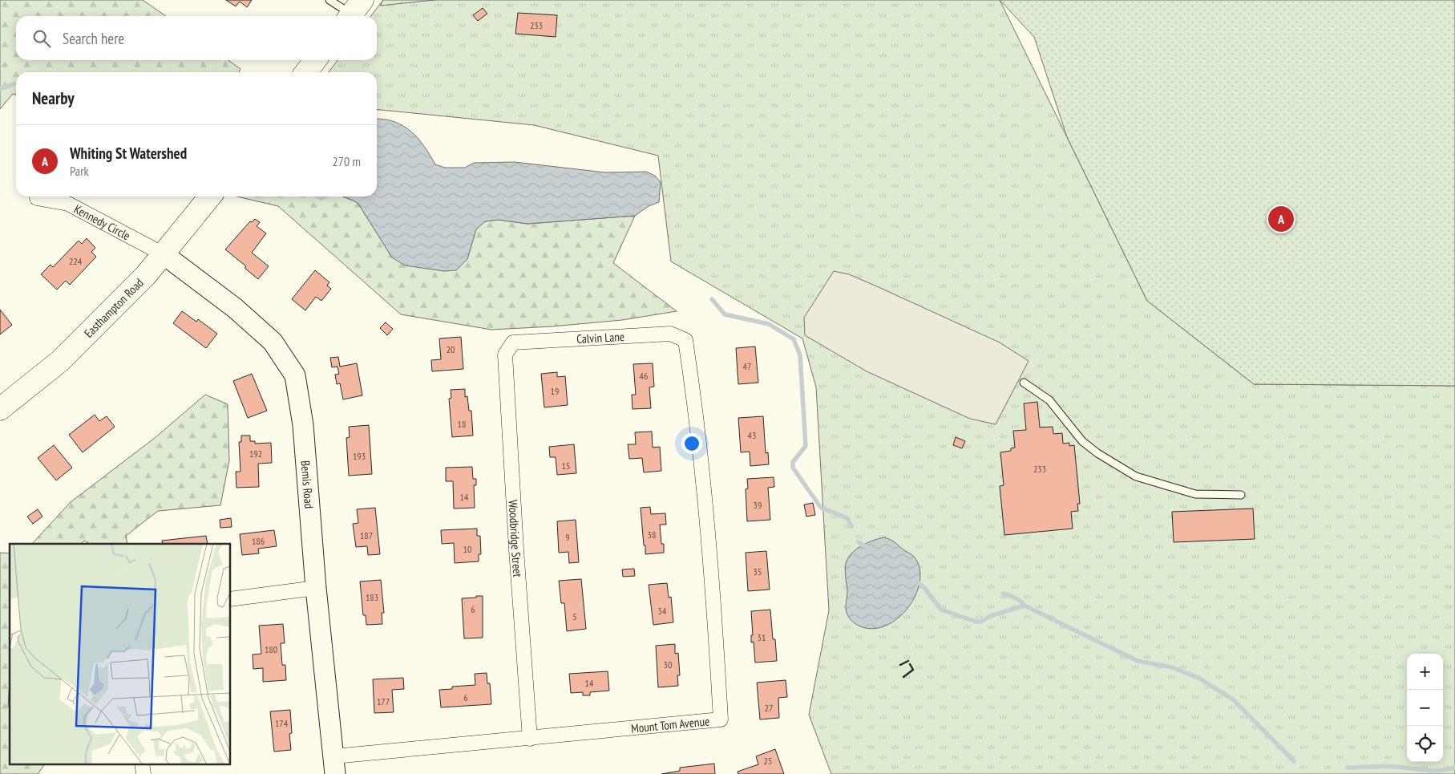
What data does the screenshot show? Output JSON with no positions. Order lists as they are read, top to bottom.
{
  "streets": {
    "main road": ["Easthampton Road"],
    "street": [
      "Kennedy Circle",
      "Calvin Lane",
      "Bemis Road",
      "Woodbridge Street",
      "Mount Tom Avenue"
    ]
  },
  "crossings": [
    ["Kennedy Circle", "Easthampton Road"],
    ["Kennedy Circle", "Bemis Road"],
    ["Easthampton Road", "Bemis Road"],
    ["Calvin Lane", "Woodbridge Street"],
    ["Calvin Lane", "Mount Tom Avenue"],
    ["Bemis Road", "Mount Tom Avenue"],
    ["Woodbridge Street", "Mount Tom Avenue"]
  ],
  "house_numbers": [
    "233",
    "224",
    "20",
    "47",
    "46",
    "19",
    "18",
    "43",
    "192",
    "193",
    "15",
    "233",
    "14",
    "39",
    "38",
    "187",
    "9",
    "186",
    "10",
    "35",
    "183",
    "6",
    "34",
    "5",
    "31",
    "180",
    "30",
    "14",
    "6",
    "177",
    "27",
    "174",
    "25"
  ],
  "page": {
    "search": "Search here",
    "heading": "Nearby",
    "list": [
      {
        "mark": "A",
        "name": "Whiting St Watershed",
        "note": "Park",
        "value": "270 m"
      }
    ],
    "pins": "A",
    "map_buttons": ["+", "−"]
  }
}
